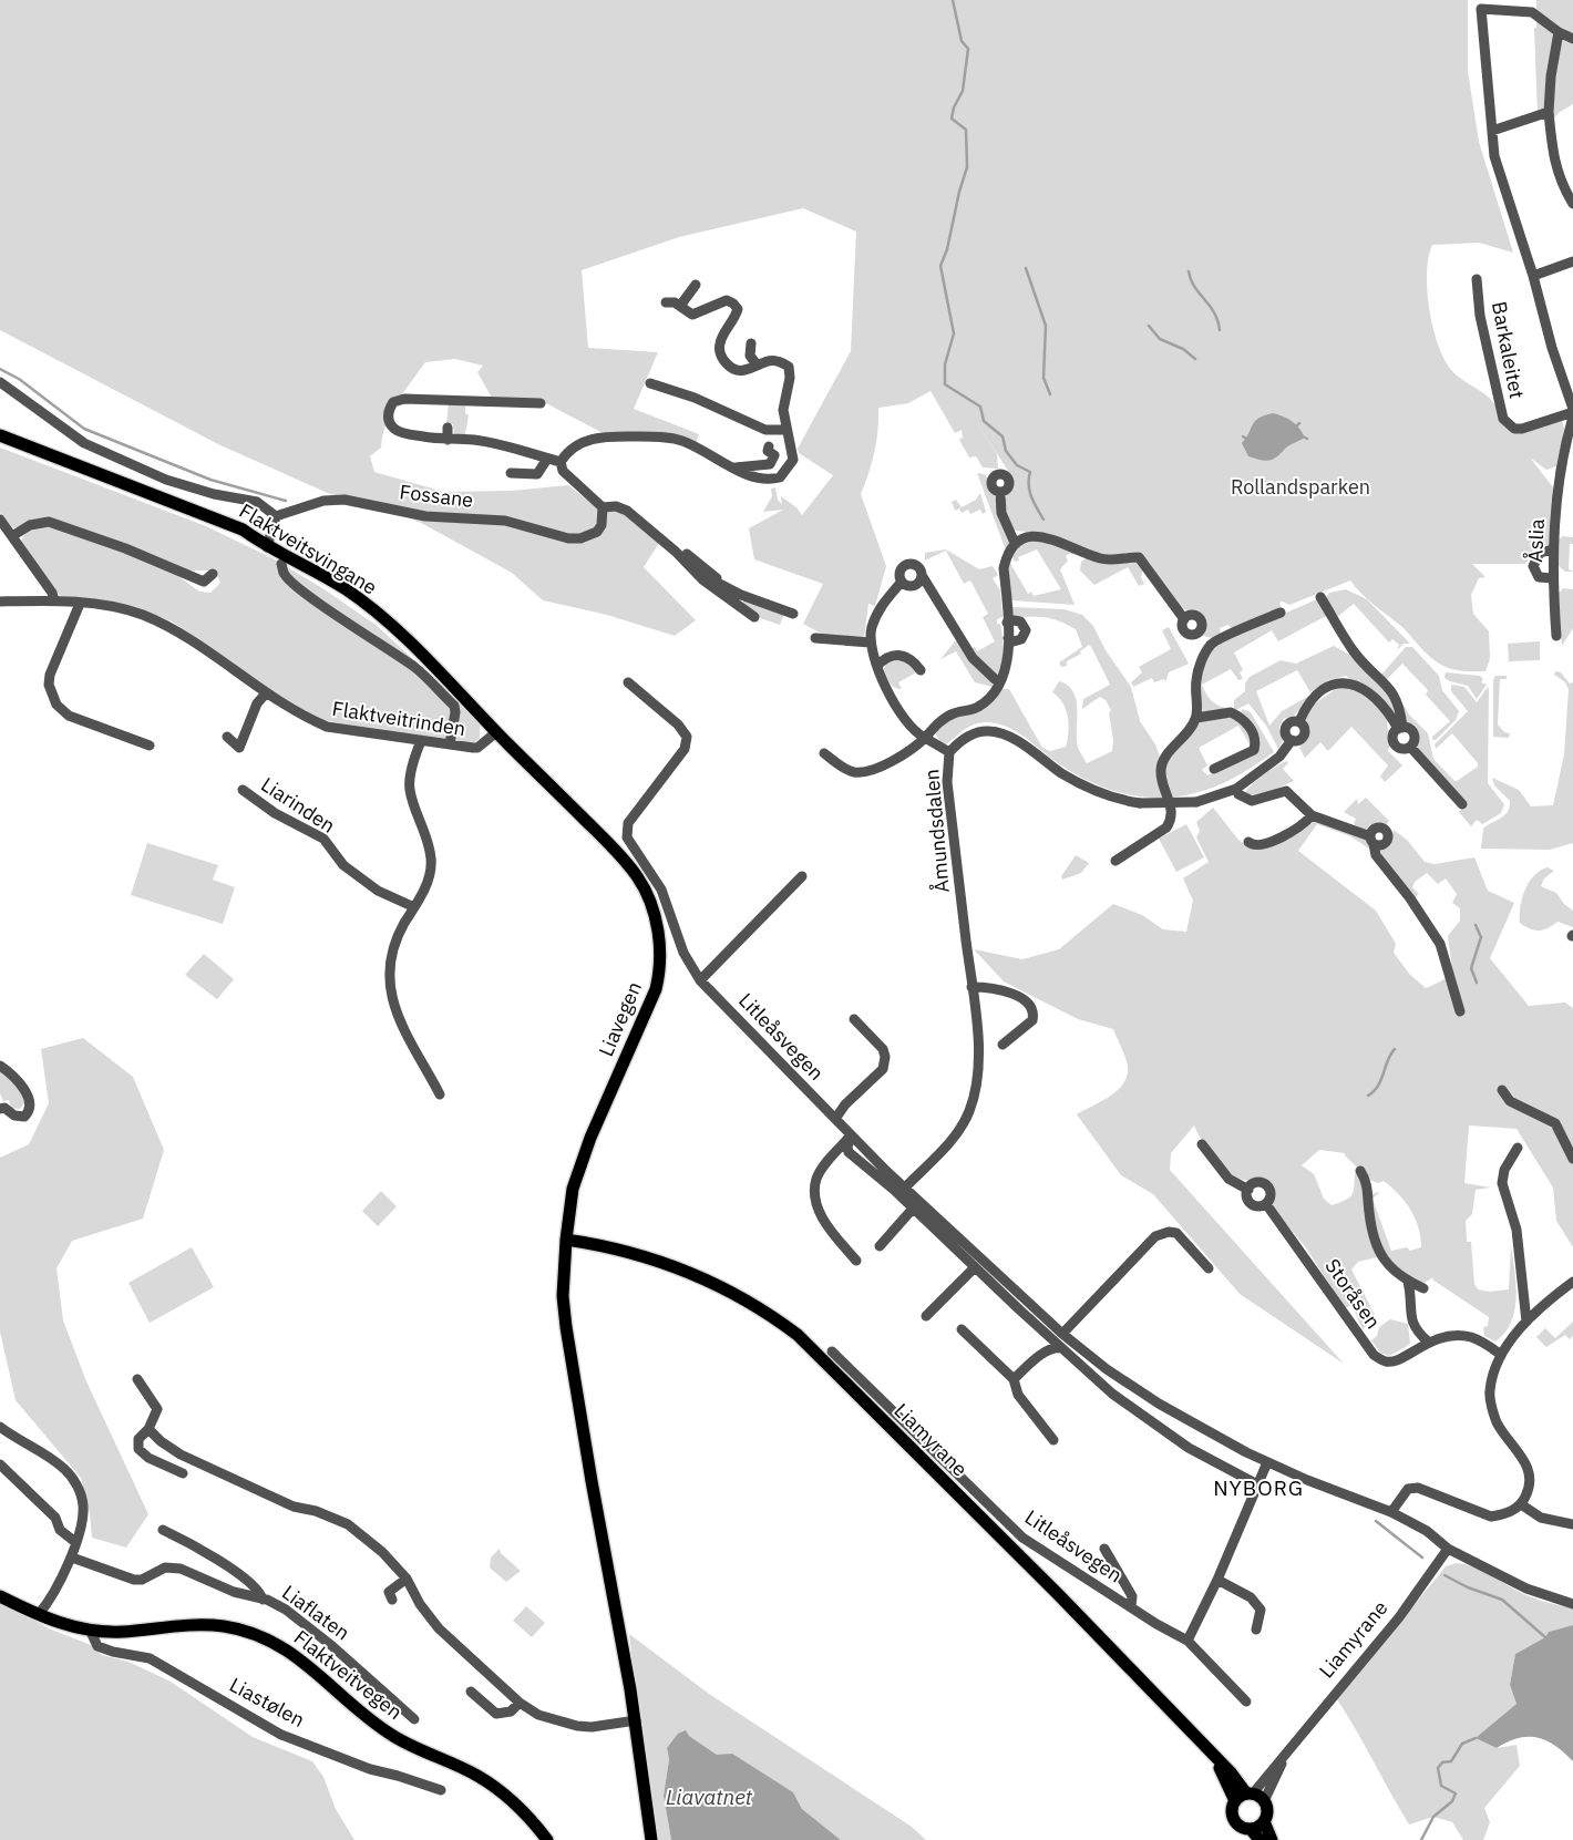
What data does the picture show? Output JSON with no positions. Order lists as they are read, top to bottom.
{
  "streets": {
    "main road": [
      "Flaktveitsvingane",
      "Liavegen",
      "Liamyrane",
      "Flaktveitvegen"
    ],
    "street": [
      "Barkaleitet",
      "Fossane",
      "Åslia",
      "Flaktveitrinden",
      "Liarinden",
      "Åmundsdalen",
      "Litleåsvegen",
      "Storåsen",
      "Liaflaten",
      "Liastølen"
    ]
  },
  "crossings": [
    ["Flaktveitsvingane", "Flaktveitrinden"],
    ["Flaktveitsvingane", "Liavegen"],
    ["Flaktveitrinden", "Liavegen"],
    ["Åmundsdalen", "Litleåsvegen"],
    ["Liavegen", "Liamyrane"],
    ["Litleåsvegen", "Liamyrane"],
    ["Flaktveitvegen", "Liastølen"]
  ],
  "districts": ["NYBORG"],
  "water": ["Liavatnet"],
  "parks": ["Rollandsparken"]
}
